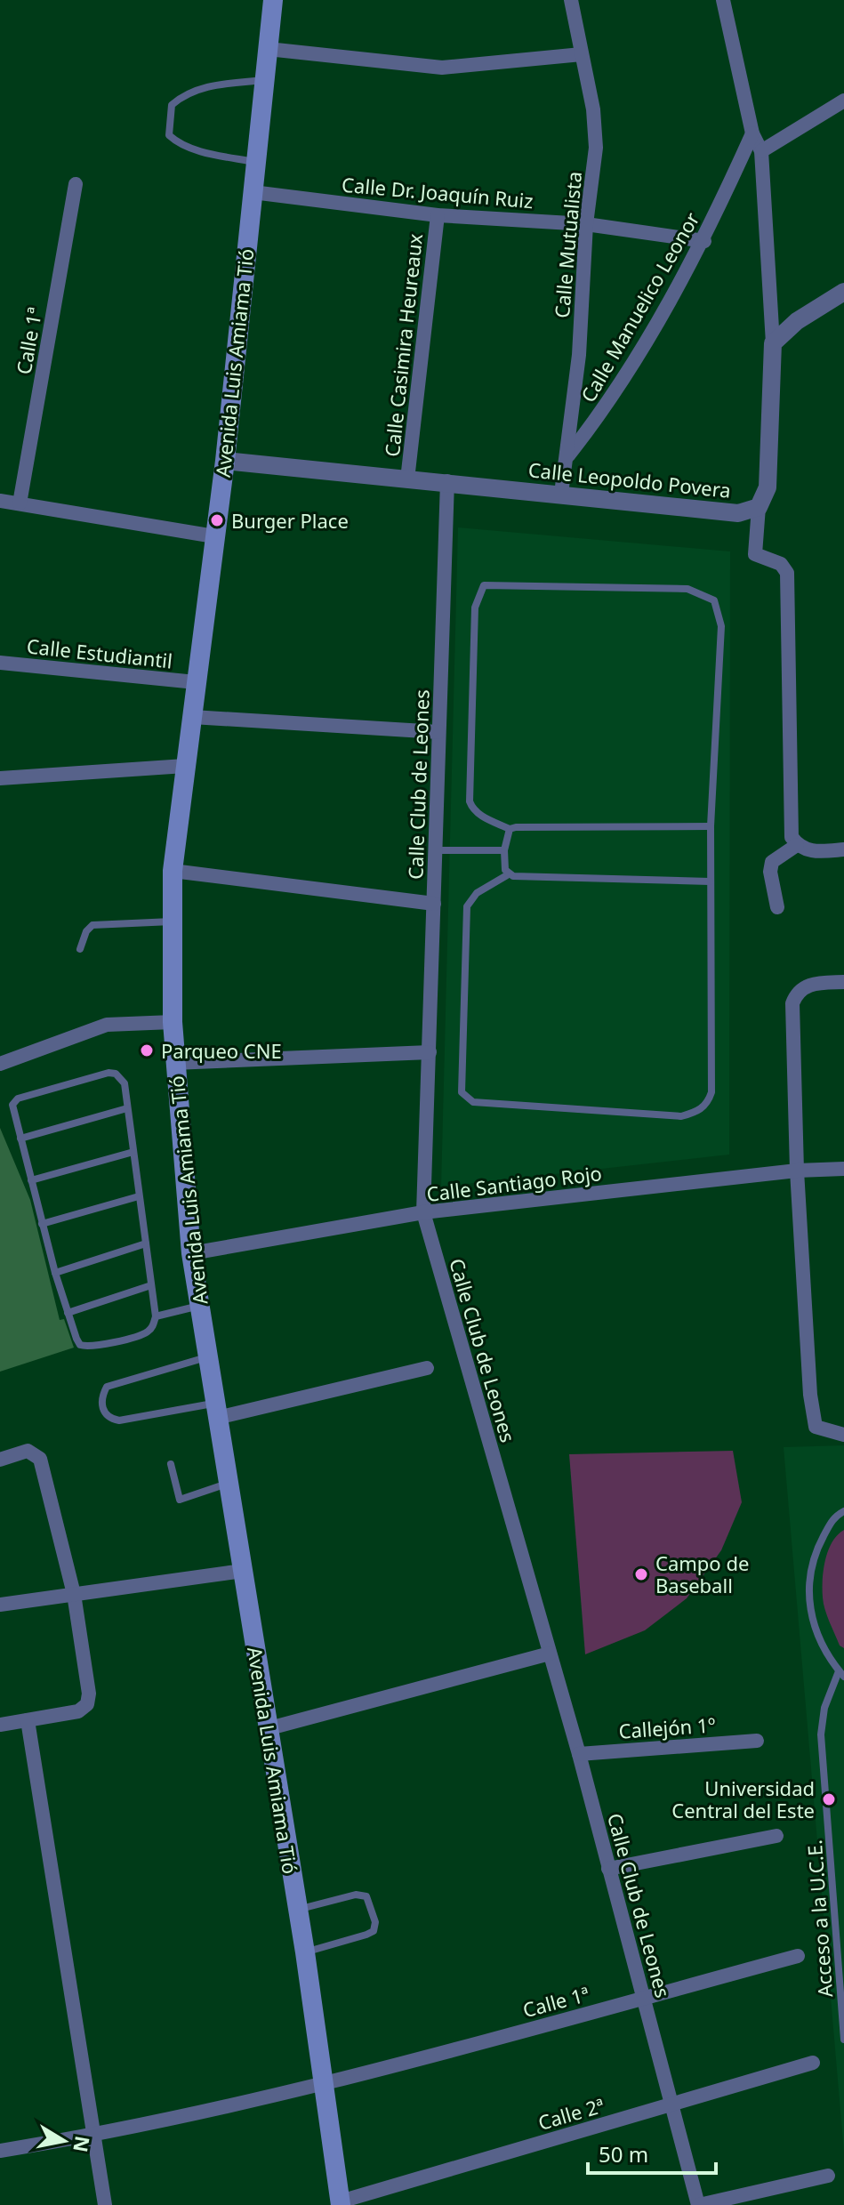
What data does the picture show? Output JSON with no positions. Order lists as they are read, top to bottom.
{
  "streets": {
    "main road": ["Avenida Luis Amiama Tió"],
    "street": [
      "Calle Dr. Joaquín Ruiz",
      "Calle Mutualista",
      "Calle Manuelico Leonor",
      "Calle 1ª",
      "Calle Casimira Heureaux",
      "Calle Leopoldo Povera",
      "Calle Estudiantil",
      "Calle Club de Leones",
      "Calle Santiago Rojo",
      "Callejón 1º",
      "Calle 2ª"
    ],
    "lane": ["Acceso a la U.C.E."]
  },
  "crossings": [
    ["Calle Dr. Joaquín Ruiz", "Calle Mutualista"],
    ["Calle Dr. Joaquín Ruiz", "Calle Manuelico Leonor"],
    ["Calle Dr. Joaquín Ruiz", "Calle Casimira Heureaux"],
    ["Calle Dr. Joaquín Ruiz", "Avenida Luis Amiama Tió"],
    ["Calle Mutualista", "Calle Manuelico Leonor"],
    ["Calle Mutualista", "Calle Leopoldo Povera"],
    ["Calle 1ª", "Avenida Luis Amiama Tió"],
    ["Calle 1ª", "Calle Club de Leones"],
    ["Calle Casimira Heureaux", "Calle Leopoldo Povera"],
    ["Avenida Luis Amiama Tió", "Calle Leopoldo Povera"],
    ["Avenida Luis Amiama Tió", "Calle Estudiantil"],
    ["Avenida Luis Amiama Tió", "Calle Santiago Rojo"],
    ["Avenida Luis Amiama Tió", "Calle 2ª"],
    ["Calle Leopoldo Povera", "Calle Club de Leones"],
    ["Calle Club de Leones", "Calle Santiago Rojo"],
    ["Calle Club de Leones", "Callejón 1º"],
    ["Calle Club de Leones", "Calle 2ª"]
  ],
  "places": [
    "Burger Place",
    "Parqueo CNE",
    "Campo de Baseball",
    "Universidad Central del Este"
  ],
  "scale_bar": "50 m",
  "north": "right"
}
